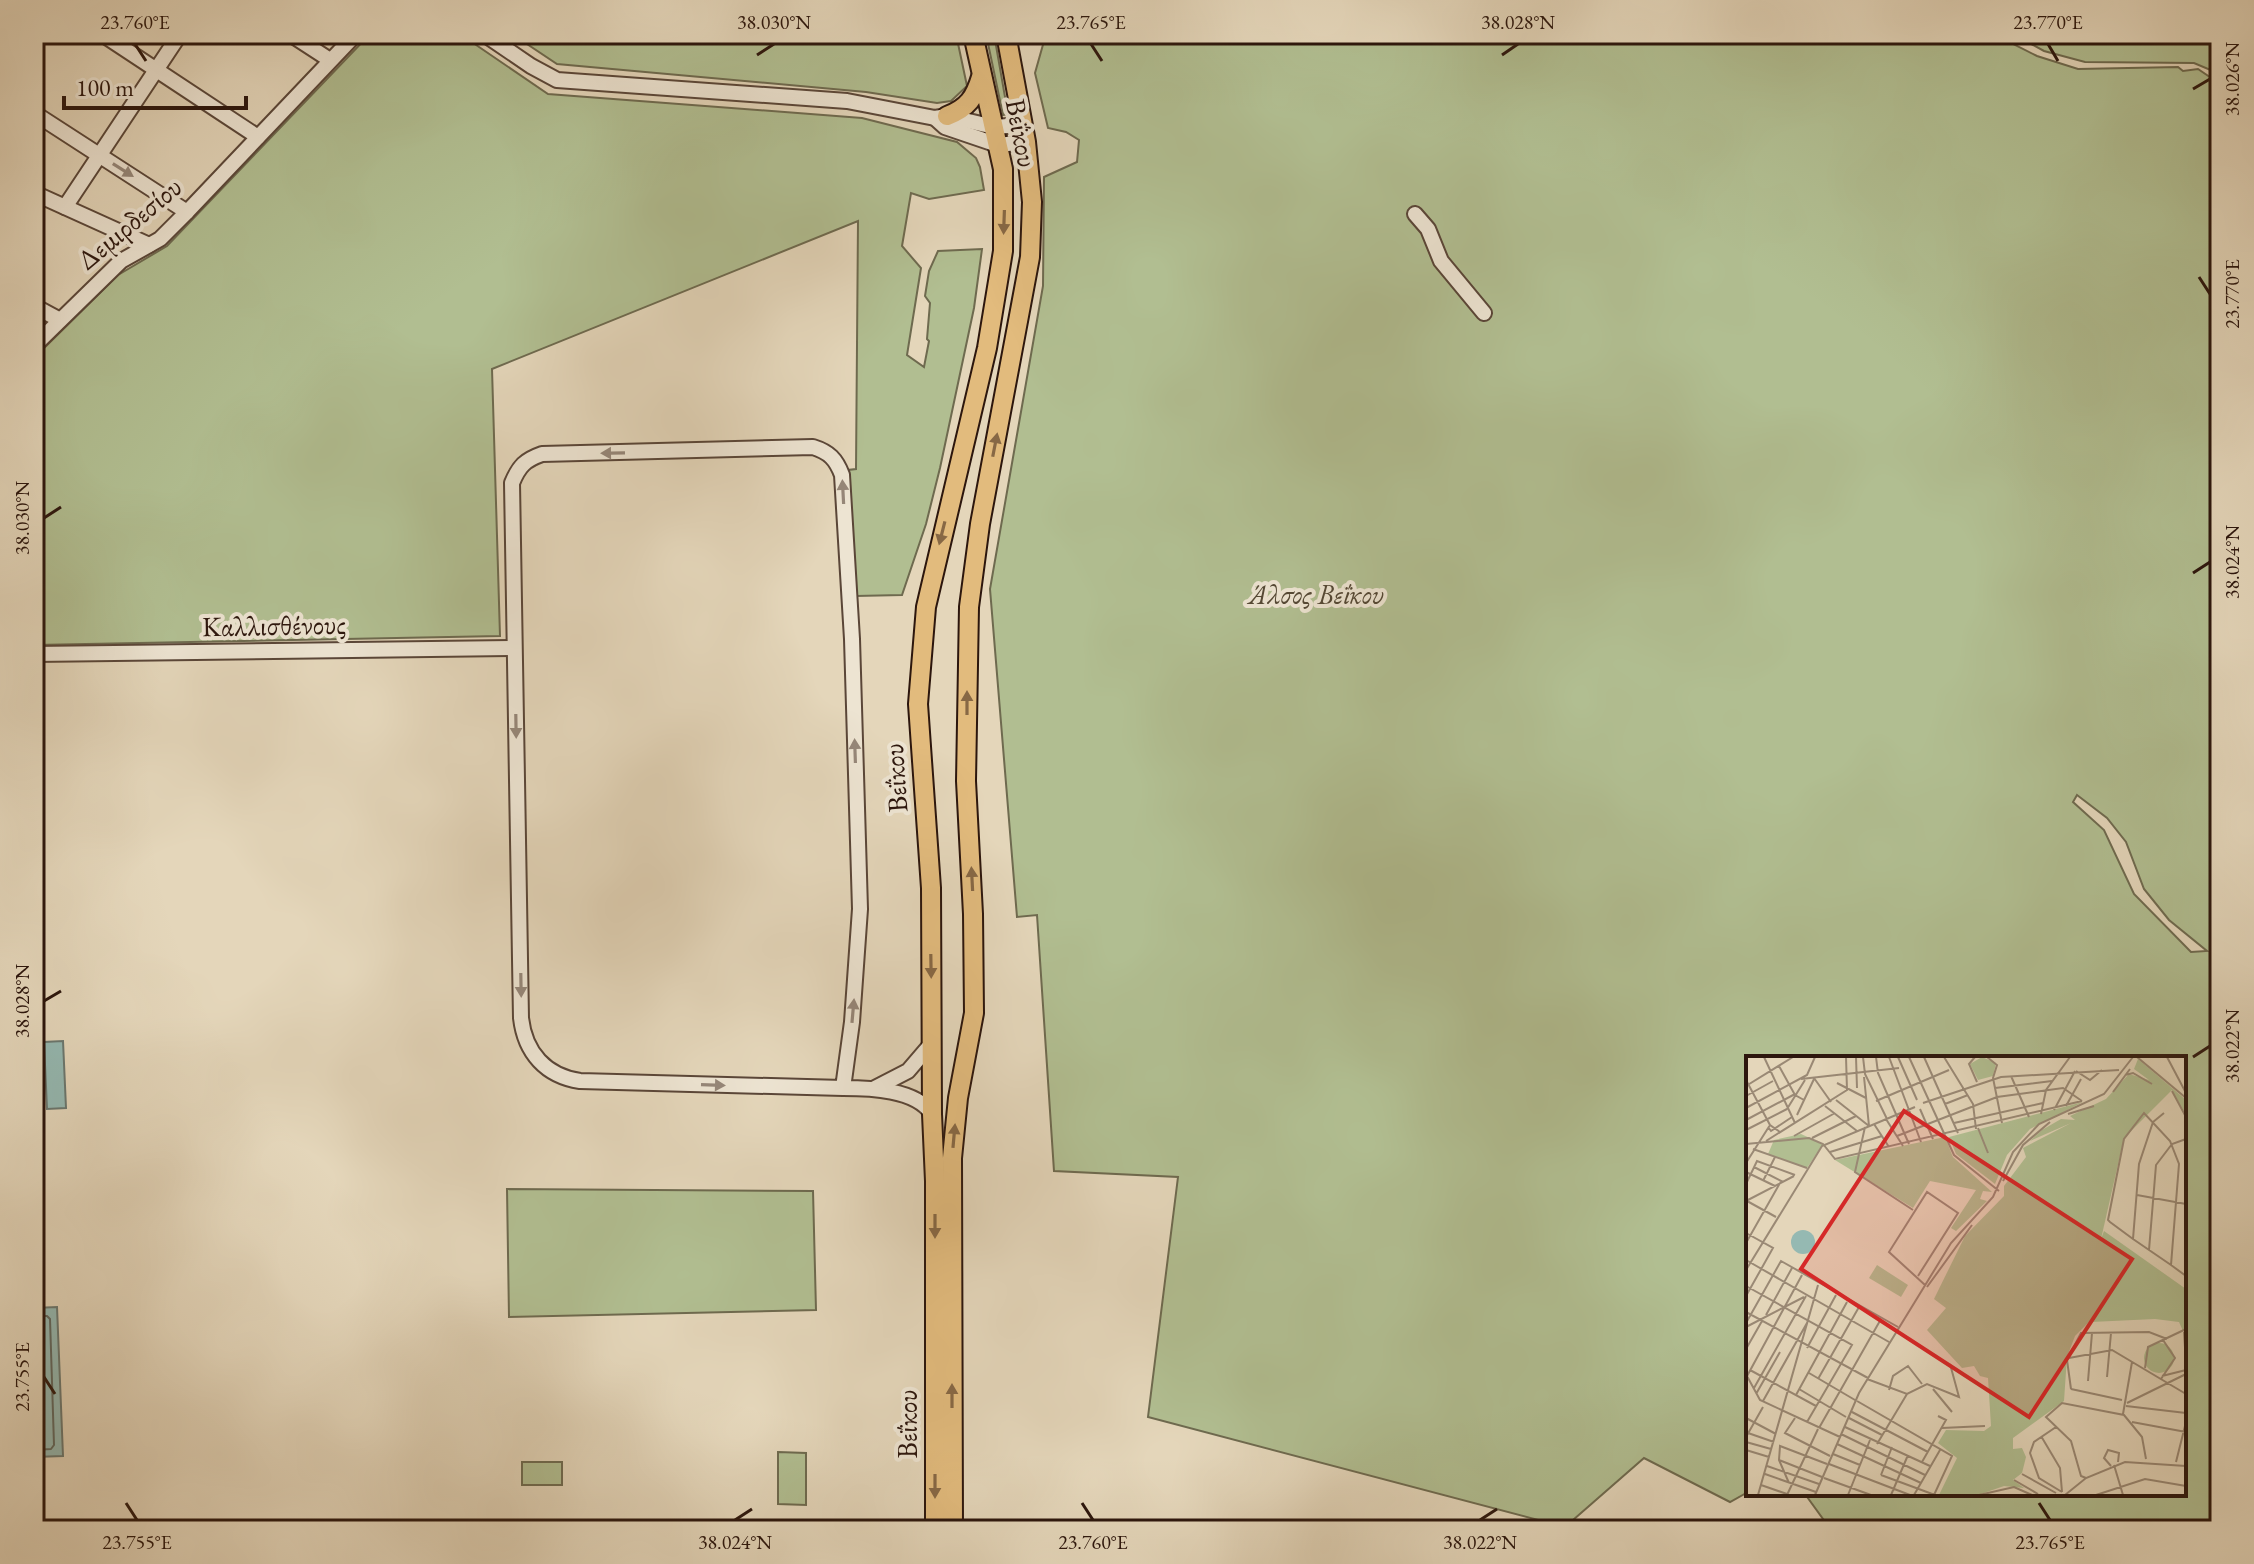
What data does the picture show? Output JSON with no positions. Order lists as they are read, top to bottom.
{
  "streets": {
    "main road": ["Βεΐκου"],
    "street": ["Δεμιρδεσίου", "Καλλισθένους"]
  },
  "parks": ["Άλσος Βεΐκου"],
  "scale_bar": "100 m",
  "coordinates": [
    "23.760°E",
    "38.030°N",
    "23.765°E",
    "38.028°N",
    "23.770°E",
    "38.026°N",
    "38.024°N",
    "38.022°N",
    "23.755°E"
  ]
}
